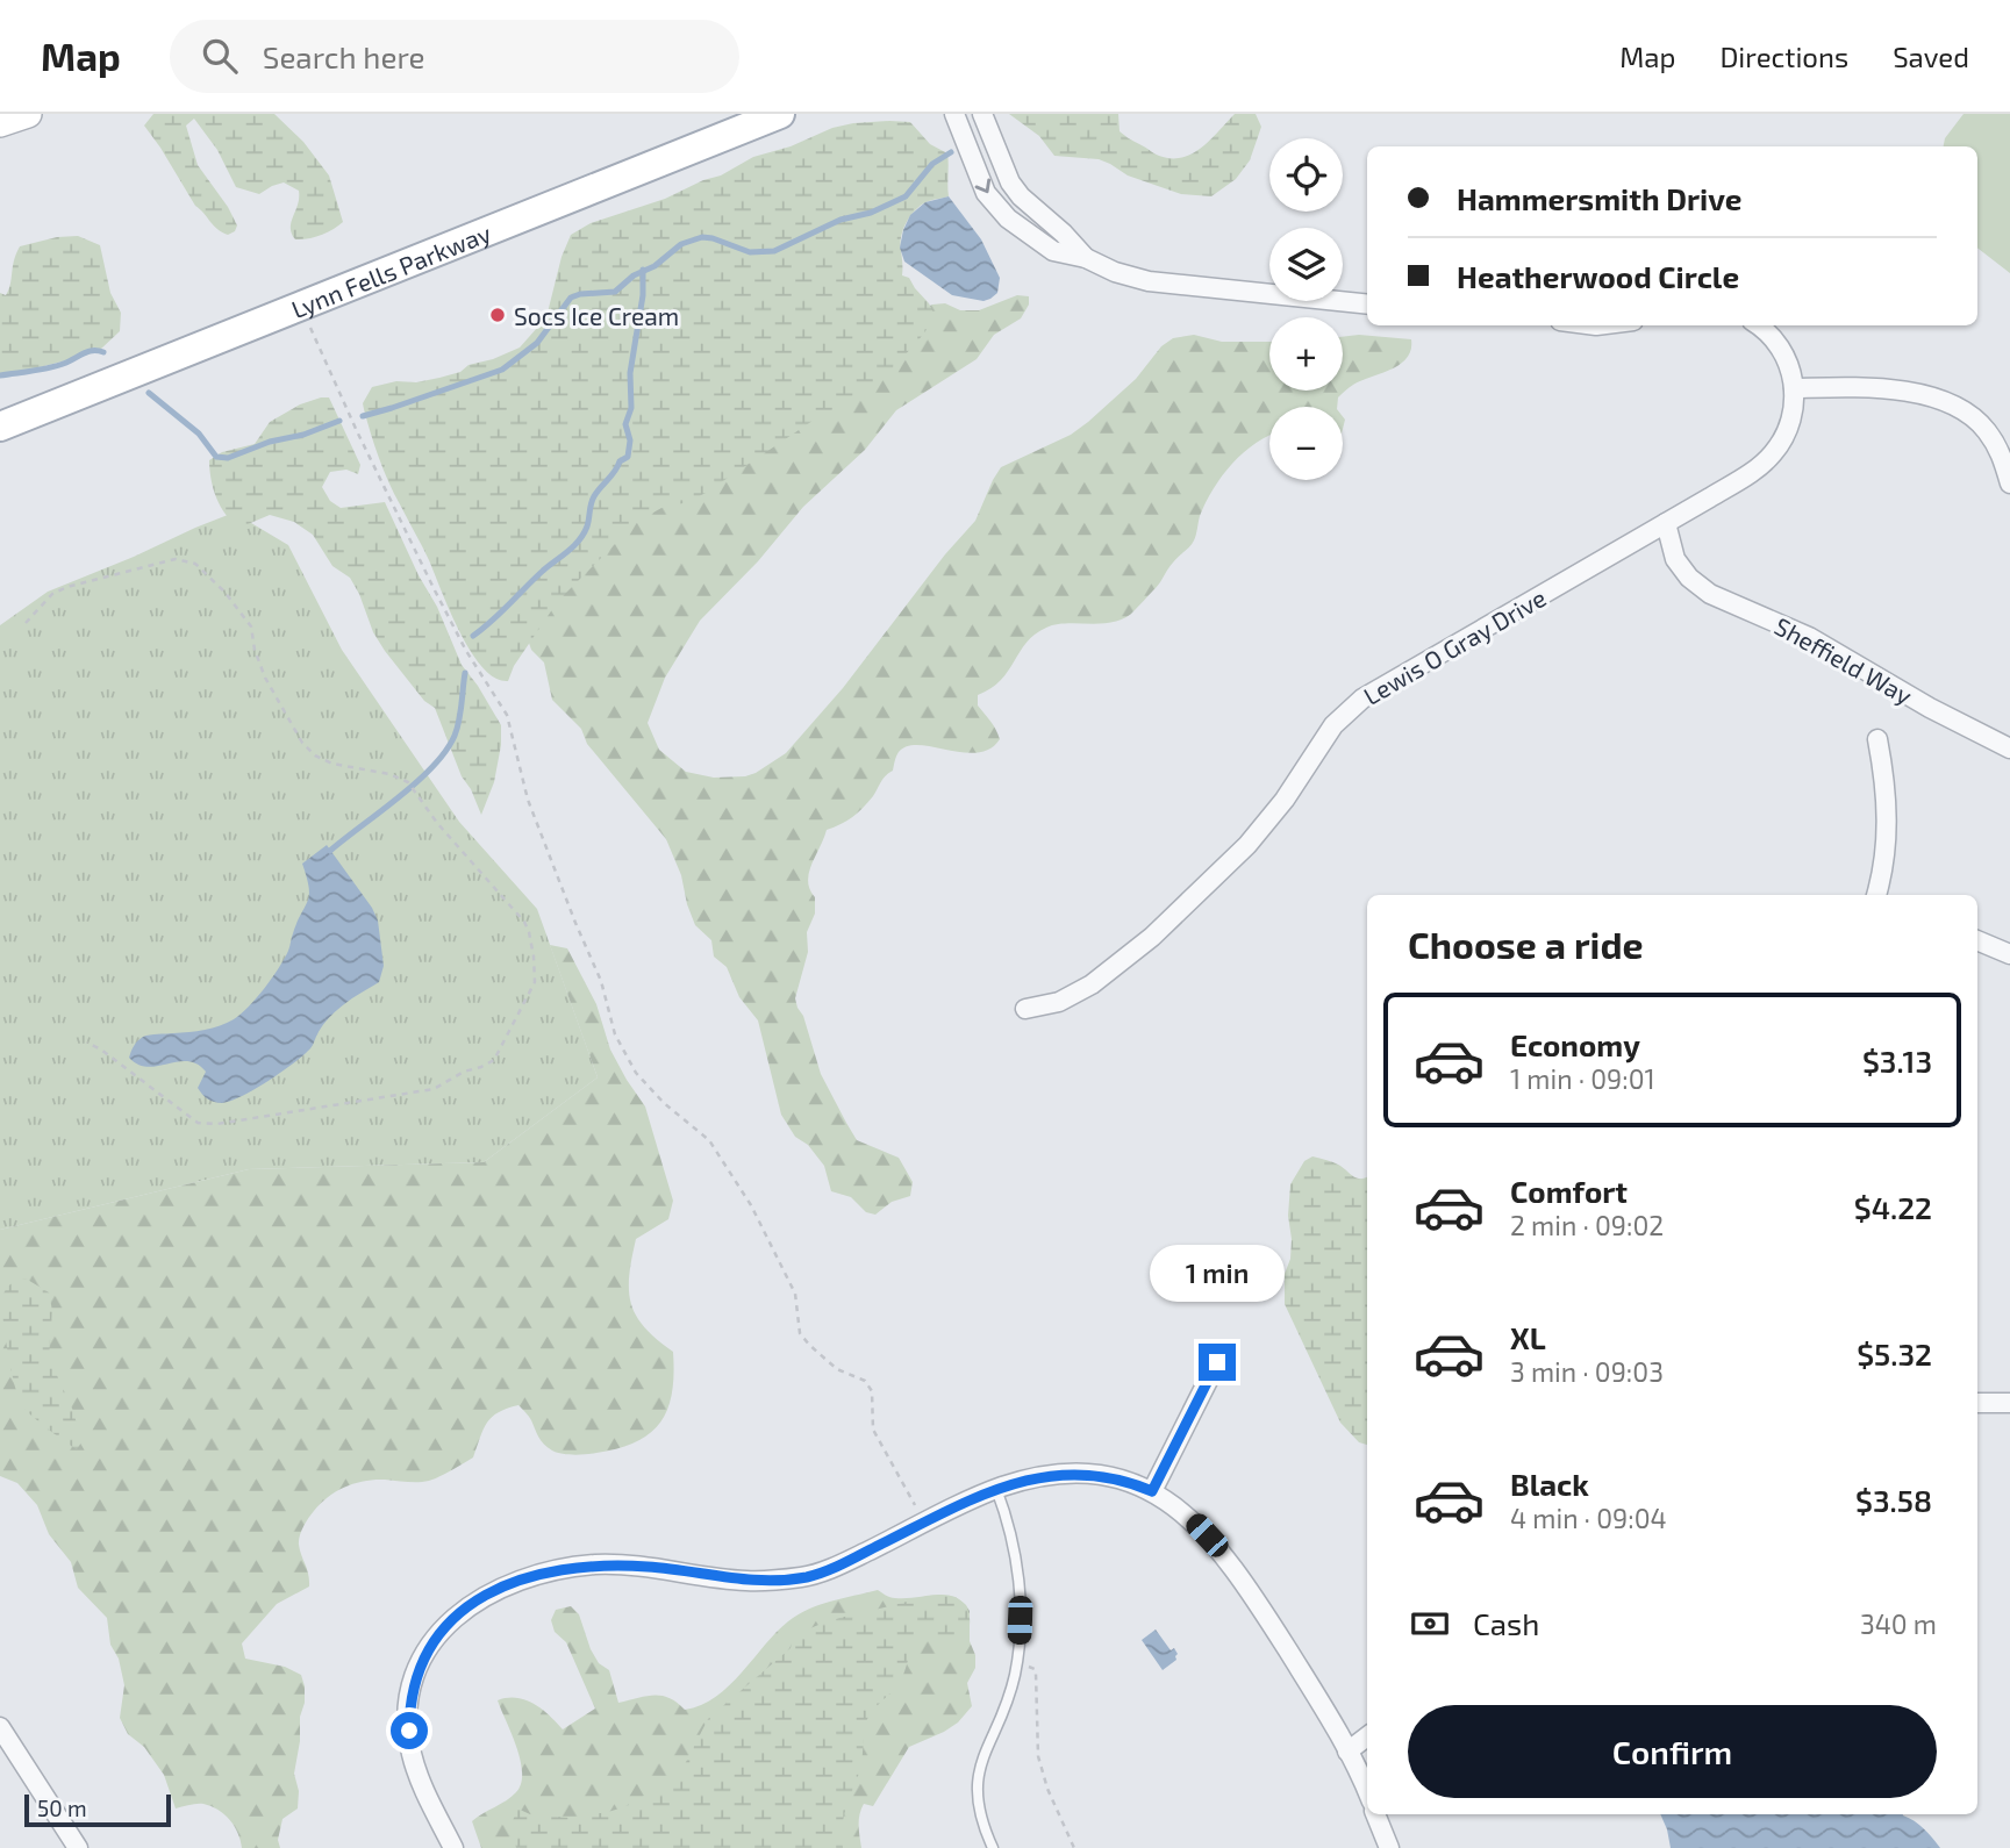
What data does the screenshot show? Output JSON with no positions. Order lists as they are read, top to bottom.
{
  "streets": {
    "main road": ["Lynn Fells Parkway"],
    "street": ["Lewis O Gray Drive", "Sheffield Way"]
  },
  "crossings": [
    ["Lewis O Gray Drive", "Sheffield Way"]
  ],
  "places": ["Socs Ice Cream"],
  "scale_bar": "50 m",
  "page": {
    "header": "Map",
    "search": "Search here",
    "nav": ["Map", "Directions", "Saved"],
    "map_buttons": ["+", "−"],
    "banner": ["Hammersmith Drive", "Heatherwood Circle"],
    "heading": "Choose a ride",
    "list": [
      {
        "name": "Economy",
        "note": "1 min · 09:01",
        "value": "$3.13"
      },
      {
        "name": "Comfort",
        "note": "2 min · 09:02",
        "value": "$4.22"
      },
      {
        "name": "XL",
        "note": "3 min · 09:03",
        "value": "$5.32"
      },
      {
        "name": "Black",
        "note": "4 min · 09:04",
        "value": "$3.58"
      }
    ],
    "bubble": "1 min",
    "pay": ["Cash", "340 m"],
    "buttons": "Confirm",
    "scale": "50 m"
  }
}
